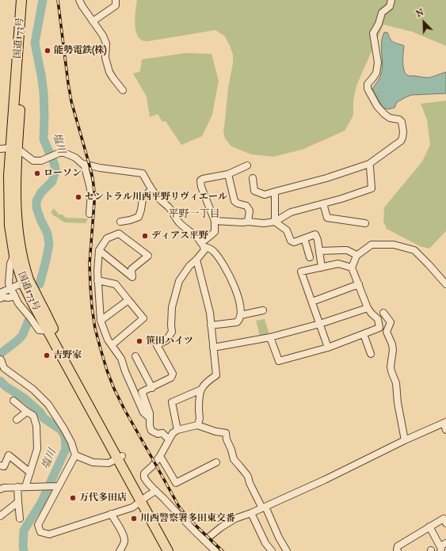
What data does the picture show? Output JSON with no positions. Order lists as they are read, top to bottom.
{
  "streets": {
    "highway": ["国道173号"]
  },
  "districts": ["平野一丁目"],
  "water": ["塩川"],
  "places": [
    "能勢電鉄(株)",
    "ローソン",
    "セントラル川西平野リヴィエール",
    "ディアス平野",
    "笹田ハイツ",
    "吉野家",
    "万代多田店",
    "川西警察署多田東交番"
  ],
  "north": "top left"
}
